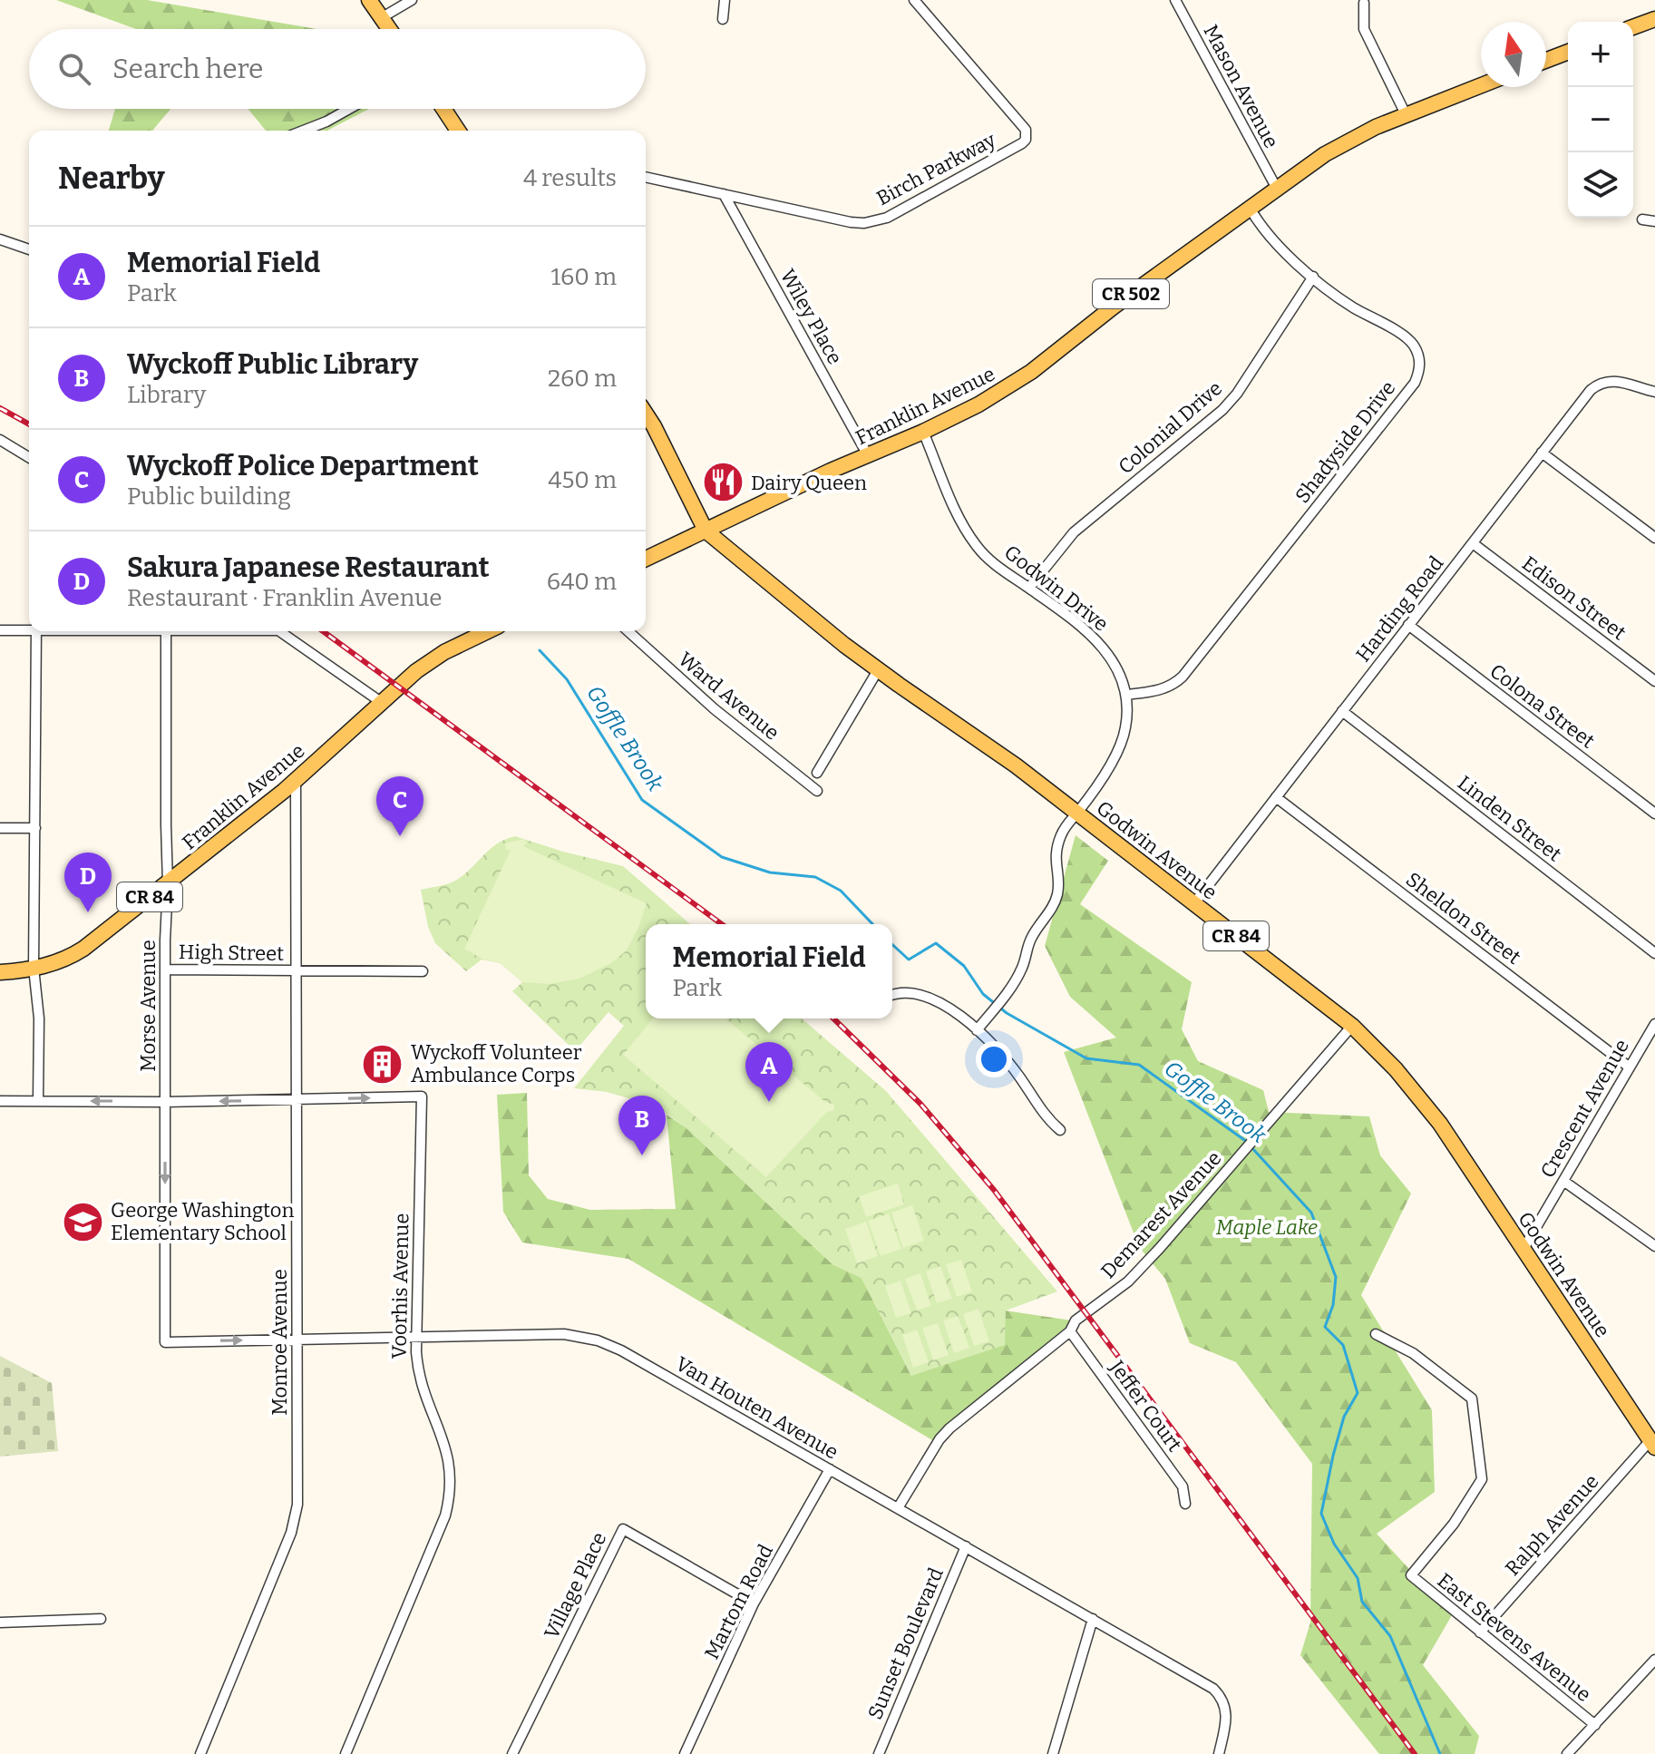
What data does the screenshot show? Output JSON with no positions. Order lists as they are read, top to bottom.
{
  "streets": {
    "main road": [
      "CR 502",
      "Franklin Avenue",
      "Godwin Avenue",
      "CR 84"
    ],
    "street": [
      "Mason Avenue",
      "Birch Parkway",
      "Wiley Place",
      "Colonial Drive",
      "Shadyside Drive",
      "Godwin Drive",
      "Edison Street",
      "Harding Road",
      "Ward Avenue",
      "Colona Street",
      "Linden Street",
      "Sheldon Street",
      "High Street",
      "Morse Avenue",
      "Crescent Avenue",
      "Demarest Avenue",
      "Voorhis Avenue",
      "Monroe Avenue",
      "Jeffer Court",
      "Van Houten Avenue",
      "Ralph Avenue",
      "Village Place",
      "Martom Road",
      "East Stevens Avenue",
      "Sunset Boulevard"
    ]
  },
  "crossings": [
    ["Mason Avenue", "Franklin Avenue"],
    ["Birch Parkway", "Wiley Place"],
    ["Wiley Place", "Franklin Avenue"],
    ["Franklin Avenue", "Shadyside Drive"],
    ["Franklin Avenue", "Godwin Drive"],
    ["Franklin Avenue", "Godwin Avenue"],
    ["Franklin Avenue", "Morse Avenue"],
    ["Franklin Avenue", "Monroe Avenue"],
    ["Colonial Drive", "Shadyside Drive"],
    ["Colonial Drive", "Godwin Drive"],
    ["Shadyside Drive", "Godwin Drive"],
    ["Godwin Drive", "Godwin Avenue"],
    ["Edison Street", "Harding Road"],
    ["Harding Road", "Colona Street"],
    ["Harding Road", "Linden Street"],
    ["Harding Road", "Godwin Avenue"],
    ["Harding Road", "Sheldon Street"],
    ["Godwin Avenue", "Crescent Avenue"],
    ["Godwin Avenue", "Demarest Avenue"],
    ["Godwin Avenue", "Ralph Avenue"],
    ["Sheldon Street", "Crescent Avenue"],
    ["High Street", "Morse Avenue"],
    ["High Street", "Monroe Avenue"],
    ["Morse Avenue", "Van Houten Avenue"],
    ["Demarest Avenue", "Jeffer Court"],
    ["Demarest Avenue", "Van Houten Avenue"],
    ["Voorhis Avenue", "Monroe Avenue"],
    ["Voorhis Avenue", "Van Houten Avenue"],
    ["Monroe Avenue", "Van Houten Avenue"],
    ["Van Houten Avenue", "Martom Road"],
    ["Van Houten Avenue", "Sunset Boulevard"],
    ["Ralph Avenue", "East Stevens Avenue"],
    ["Village Place", "Martom Road"]
  ],
  "water": ["Goffle Brook"],
  "parks": ["Maple Lake"],
  "places": {
    "restaurant": ["Dairy Queen"],
    "building": ["Wyckoff Volunteer Ambulance Corps"],
    "school or university": ["George Washington Elementary School"]
  },
  "north": "top",
  "page": {
    "map_buttons": ["+", "−"],
    "search": "Search here",
    "heading": ["Nearby", "4 results"],
    "list": [
      {
        "mark": "A",
        "name": "Memorial Field",
        "note": "Park",
        "value": "160 m"
      },
      {
        "mark": "B",
        "name": "Wyckoff Public Library",
        "note": "Library",
        "value": "260 m"
      },
      {
        "mark": "C",
        "name": "Wyckoff Police Department",
        "note": "Public building",
        "value": "450 m"
      },
      {
        "mark": "D",
        "name": "Sakura Japanese Restaurant",
        "note": "Restaurant · Franklin Avenue",
        "value": "640 m"
      }
    ],
    "pins": [
      "C",
      "D",
      "A",
      "B"
    ],
    "popup": ["Memorial Field", "Park"]
  }
}
